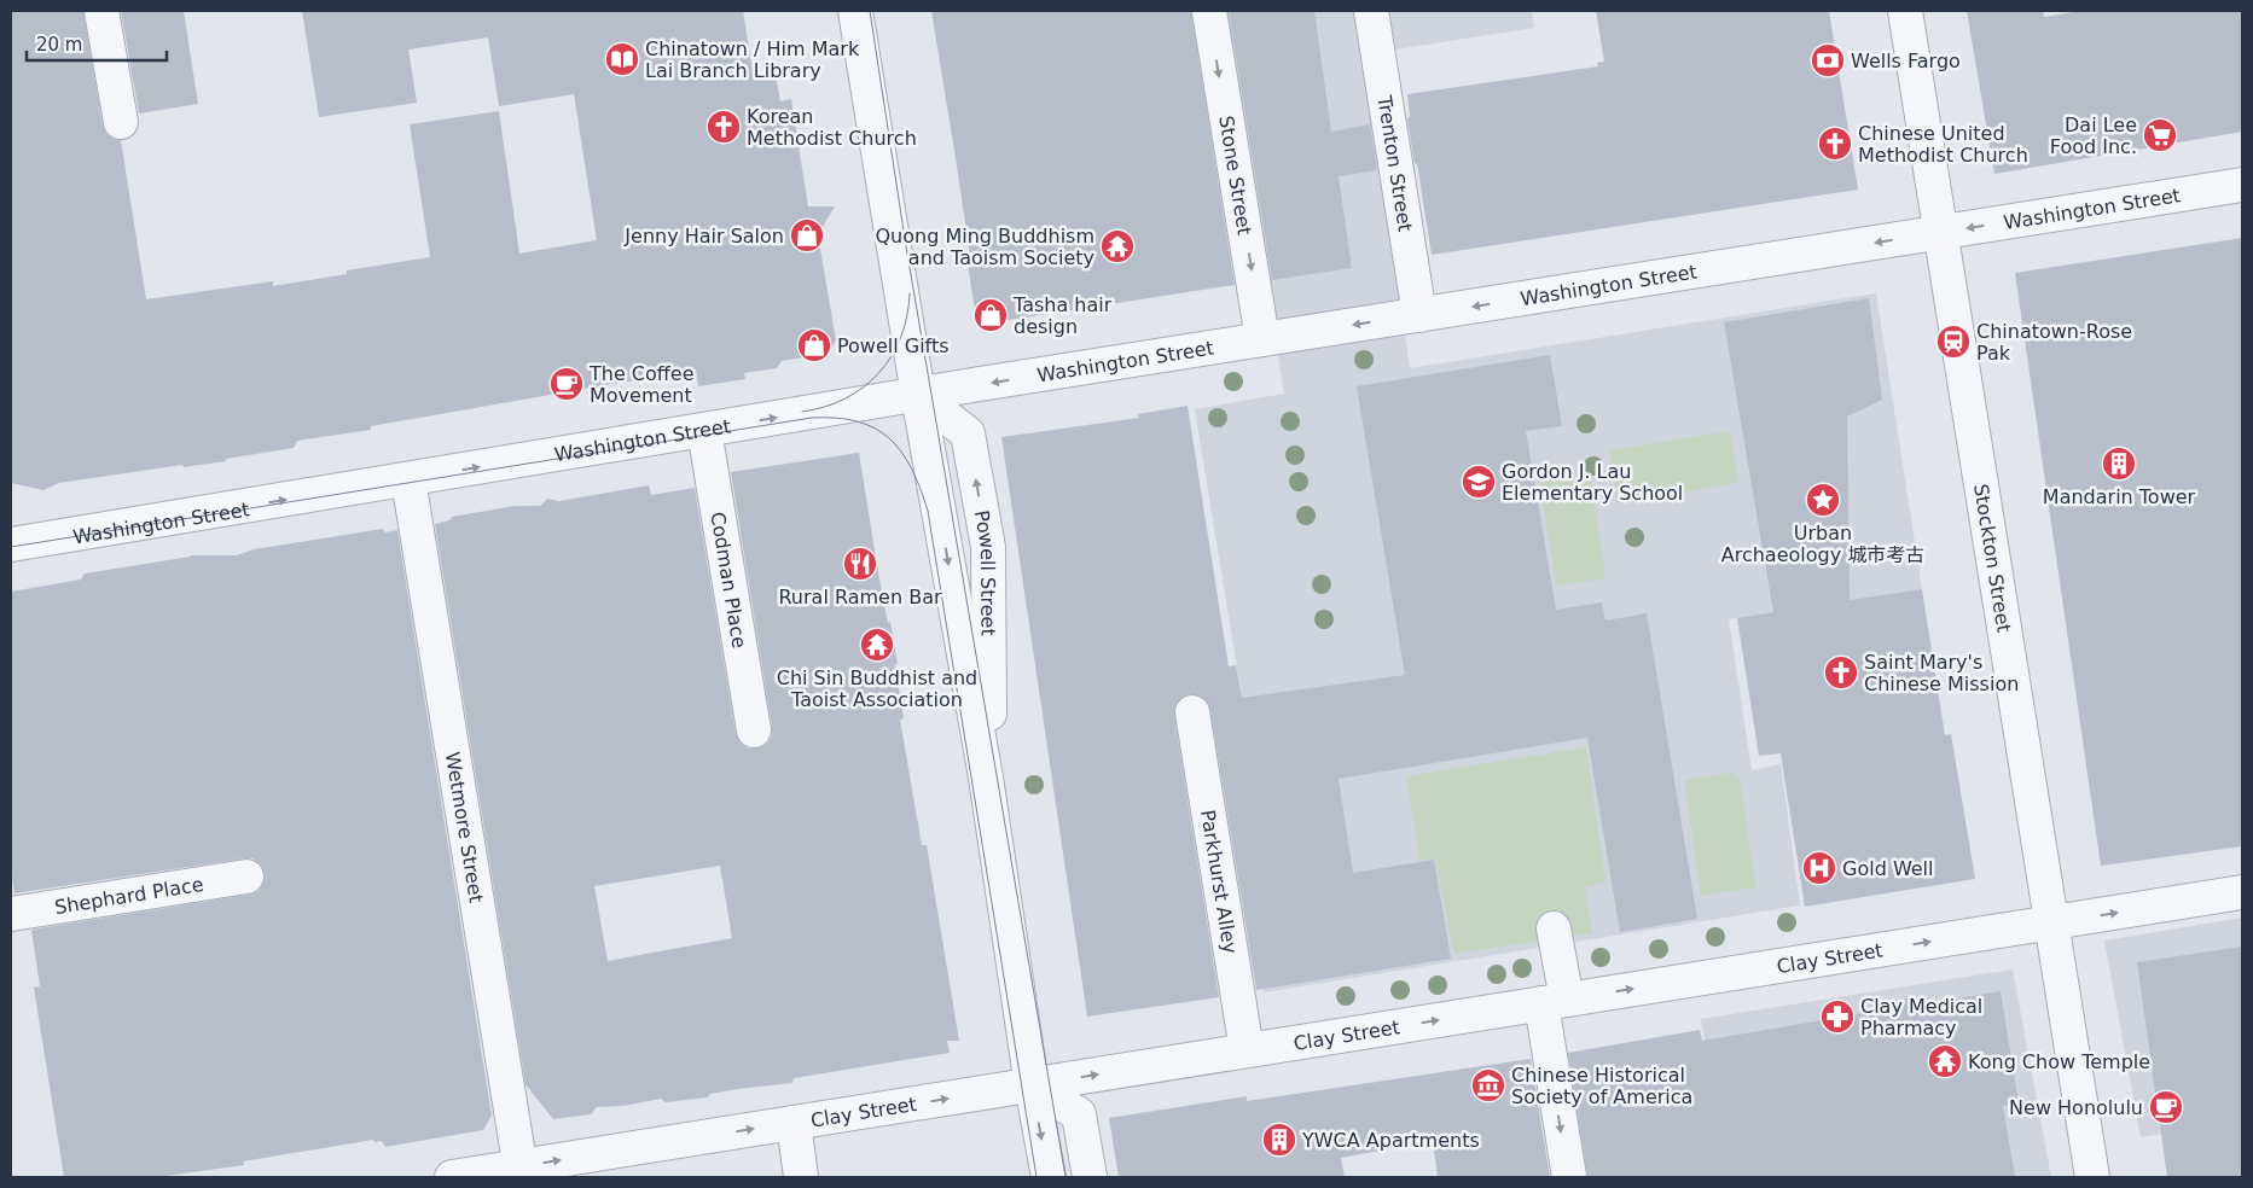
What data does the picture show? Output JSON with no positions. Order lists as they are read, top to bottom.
{
  "streets": {
    "street": [
      "Trenton Street",
      "Stone Street",
      "Washington Street",
      "Stockton Street",
      "Powell Street",
      "Codman Place",
      "Wetmore Street",
      "Parkhurst Alley",
      "Shephard Place",
      "Clay Street"
    ]
  },
  "crossings": [
    ["Trenton Street", "Washington Street"],
    ["Stone Street", "Washington Street"],
    ["Washington Street", "Stockton Street"],
    ["Washington Street", "Powell Street"],
    ["Washington Street", "Codman Place"],
    ["Washington Street", "Wetmore Street"],
    ["Stockton Street", "Clay Street"],
    ["Powell Street", "Clay Street"],
    ["Wetmore Street", "Clay Street"],
    ["Parkhurst Alley", "Clay Street"]
  ],
  "one_way": ["Stone Street", "Clay Street"],
  "places": {
    "library": ["Chinatown / Him Mark Lai Branch Library"],
    "bank": ["Wells Fargo"],
    "church": ["Korean Methodist Church", "Chinese United Methodist Church", "Saint Mary's Chinese Mission"],
    "supermarket": ["Dai Lee Food Inc."],
    "shop": ["Jenny Hair Salon", "Tasha hair design", "Powell Gifts"],
    "temple": ["Quong Ming Buddhism and Taoism Society", "Chi Sin Buddhist and Taoist Association", "Kong Chow Temple"],
    "station": ["Chinatown-Rose Pak"],
    "cafe": ["The Coffee Movement", "New Honolulu"],
    "building": ["Mandarin Tower", "YWCA Apartments"],
    "school or university": ["Gordon J. Lau Elementary School"],
    "place": ["Urban Archaeology 城市考古"],
    "restaurant": ["Rural Ramen Bar"],
    "hospital": ["Gold Well"],
    "pharmacy": ["Clay Medical Pharmacy"],
    "museum": ["Chinese Historical Society of America"]
  },
  "scale_bar": "20 m"
}
